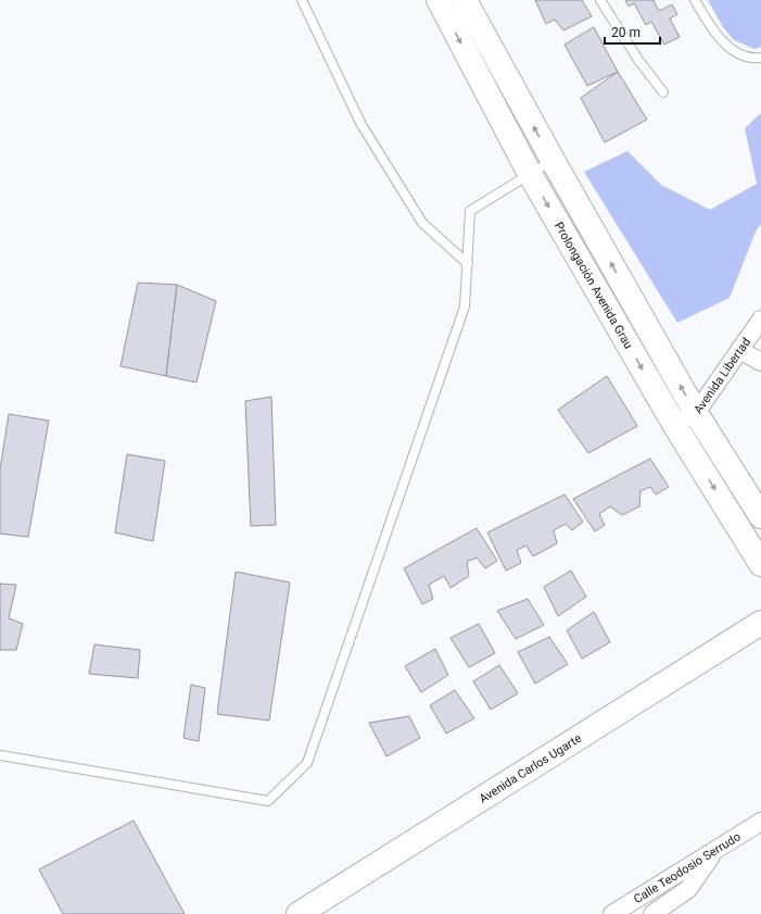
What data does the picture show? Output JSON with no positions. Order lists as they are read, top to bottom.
{
  "streets": {
    "main road": ["Prolongación Avenida Grau", "Avenida Carlos Ugarte"],
    "street": ["Avenida Libertad", "Calle Teodosio Serrudo"]
  },
  "crossings": [
    ["Prolongación Avenida Grau", "Avenida Libertad"]
  ],
  "scale_bar": "20 m"
}
